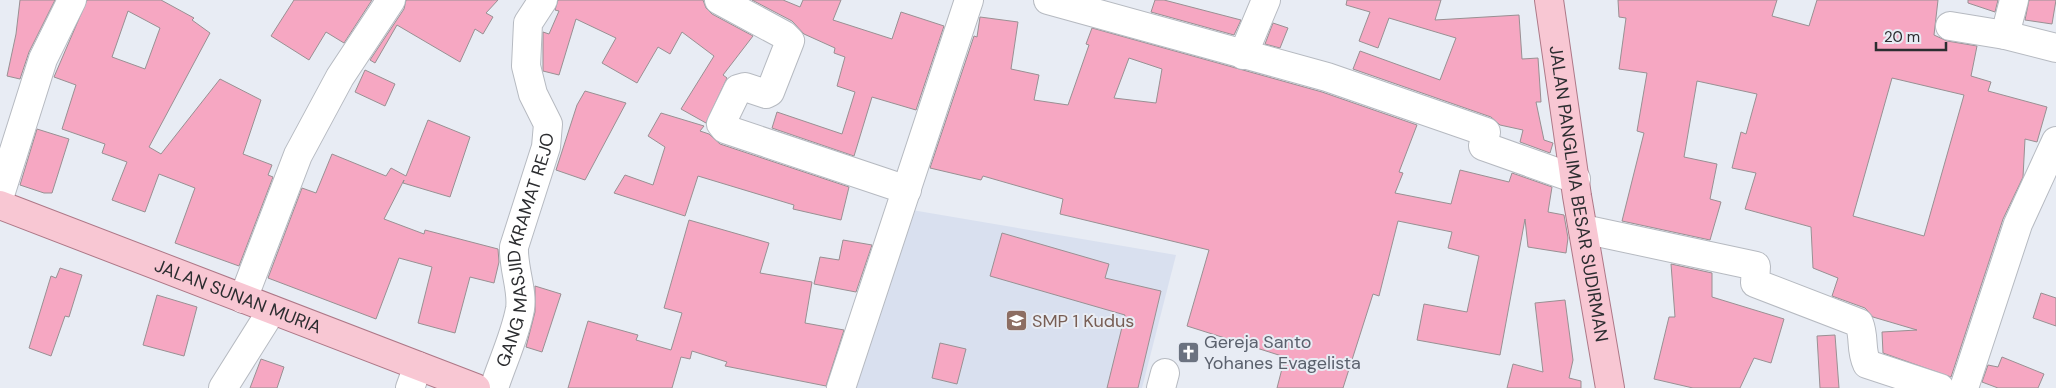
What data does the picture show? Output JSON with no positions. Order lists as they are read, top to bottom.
{
  "streets": {
    "main road": ["JALAN PANGLIMA BESAR SUDIRMAN", "JALAN SUNAN MURIA"],
    "street": ["GANG MASJID KRAMAT REJO"]
  },
  "places": {
    "school or university": ["SMP 1 Kudus"],
    "church": ["Gereja Santo Yohanes Evagelista"]
  },
  "scale_bar": "20 m"
}
